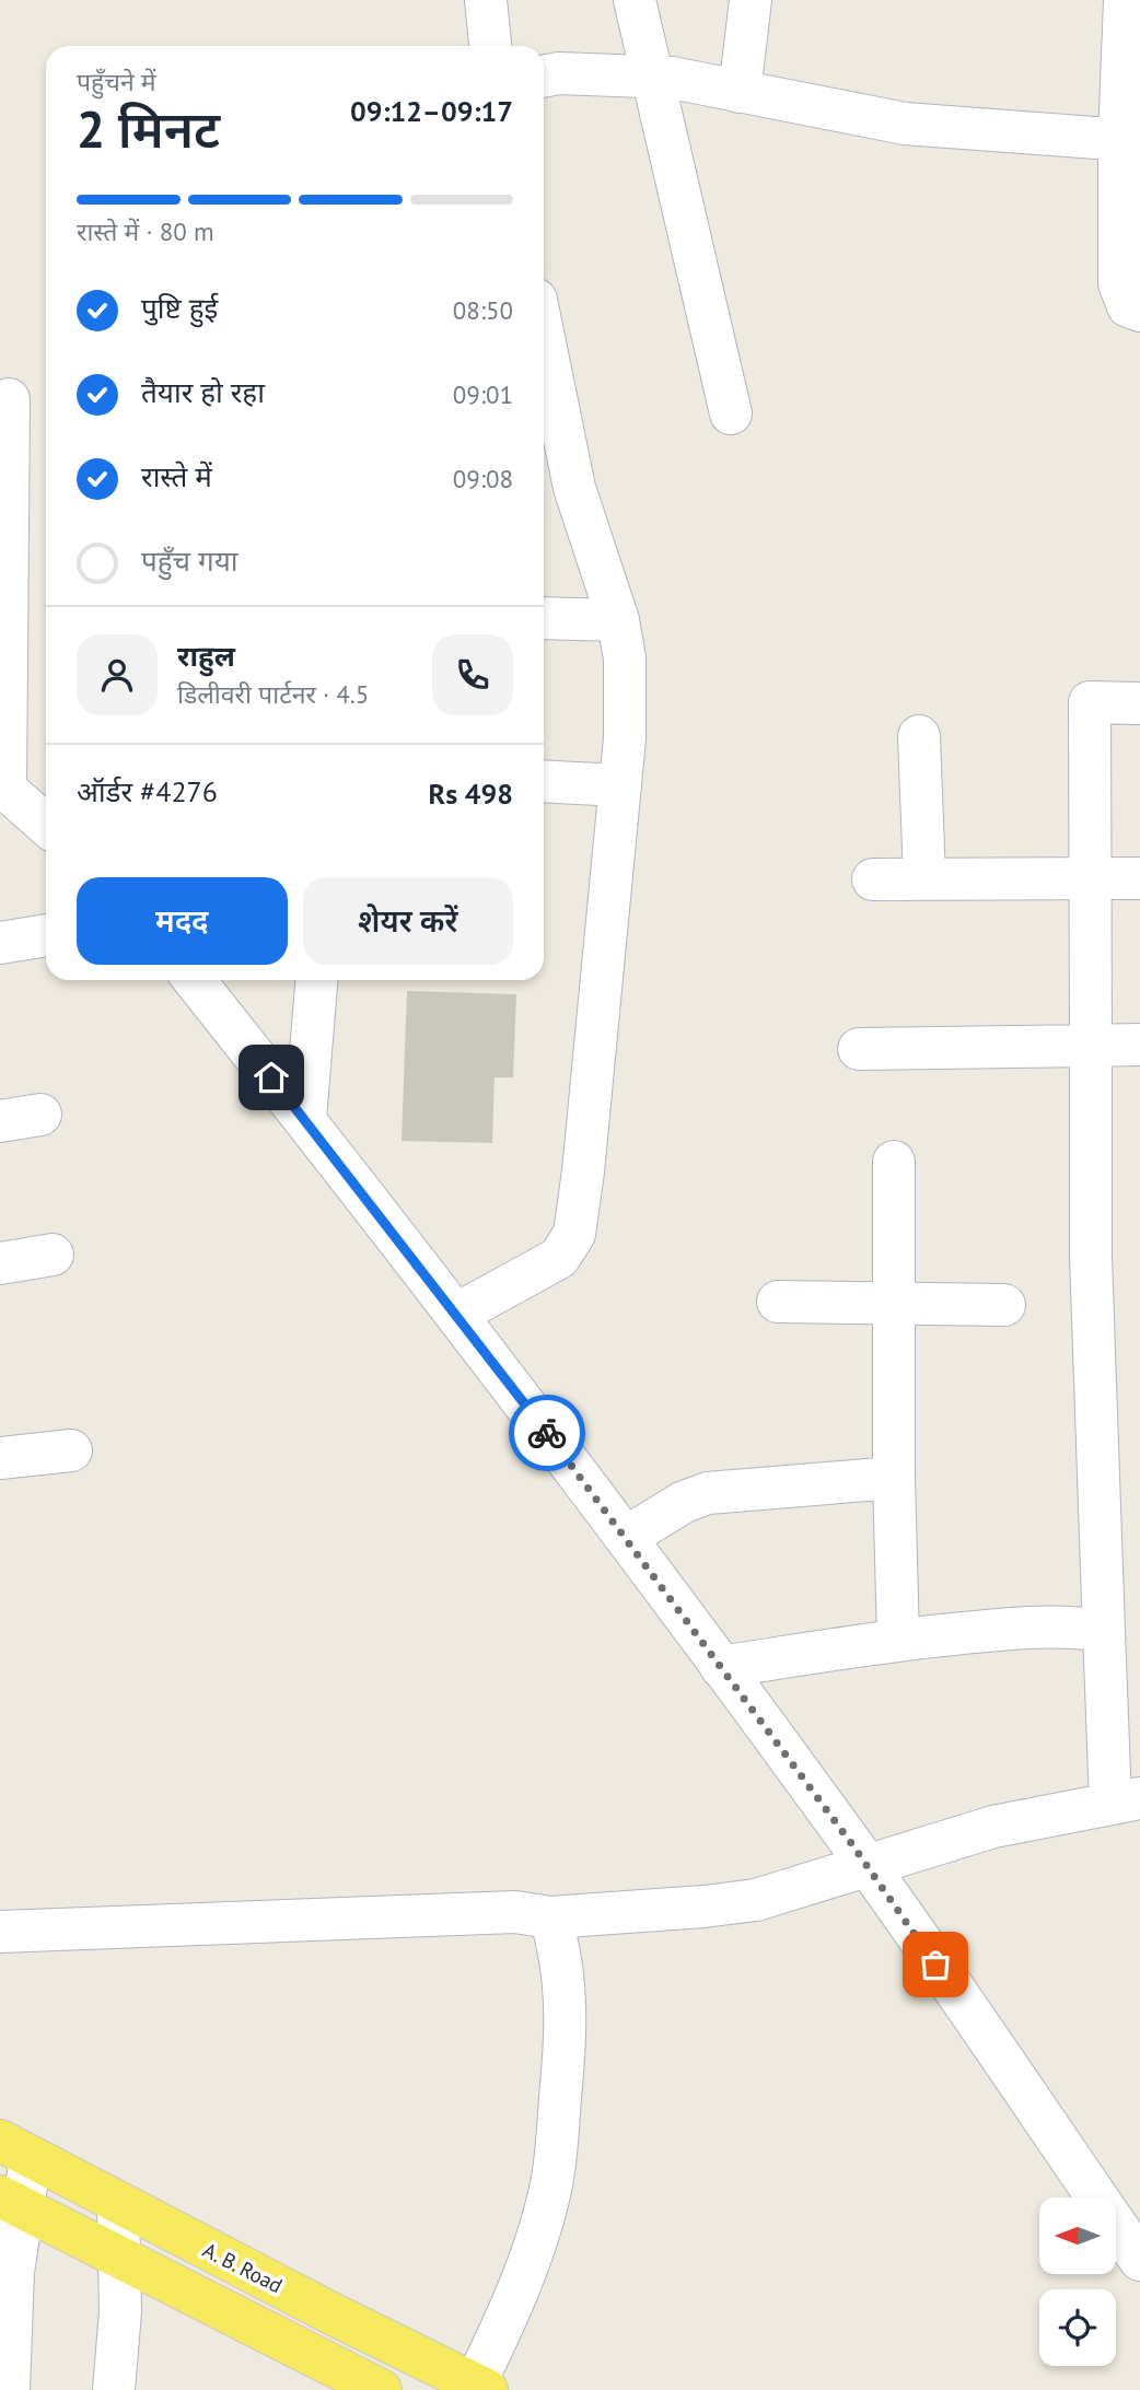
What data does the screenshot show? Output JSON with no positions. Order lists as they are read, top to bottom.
{
  "streets": {
    "main road": ["A. B. Road"]
  },
  "north": "left",
  "page": {
    "heading": ["2 मिनट", "पहुँचने में", "09:12–09:17"],
    "panel": [
      "राहुल",
      "डिलीवरी पार्टनर · 4.5",
      "ऑर्डर #4276",
      "Rs 498"
    ],
    "bar": "रास्ते में · 80 m",
    "list": [
      ["पुष्टि हुई", "08:50"],
      ["तैयार हो रहा", "09:01"],
      ["रास्ते में", "09:08"],
      "पहुँच गया"
    ],
    "buttons": ["मदद", "शेयर करें"]
  }
}
